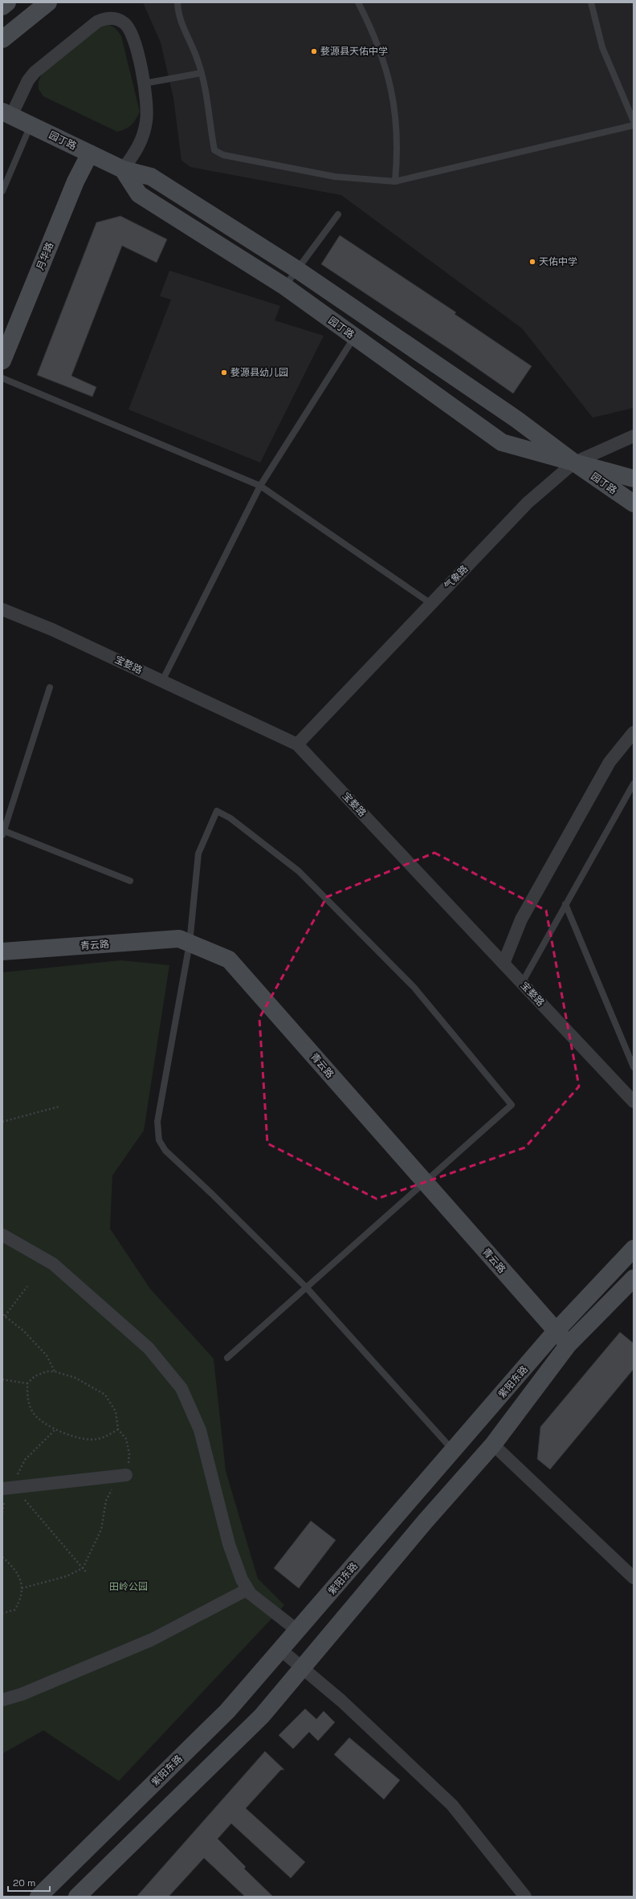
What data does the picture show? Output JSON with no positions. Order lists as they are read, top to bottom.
{
  "streets": {
    "main road": [
      "园丁路",
      "月华路",
      "青云路",
      "紫阳东路"
    ],
    "street": ["气象路", "宝婺路"]
  },
  "crossings": [
    ["园丁路", "月华路"],
    ["园丁路", "气象路"],
    ["气象路", "宝婺路"],
    ["青云路", "紫阳东路"]
  ],
  "parks": ["田岭公园"],
  "places": ["婺源县天佑中学", "天佑中学", "婺源县幼儿园"],
  "scale_bar": "20 m"
}
